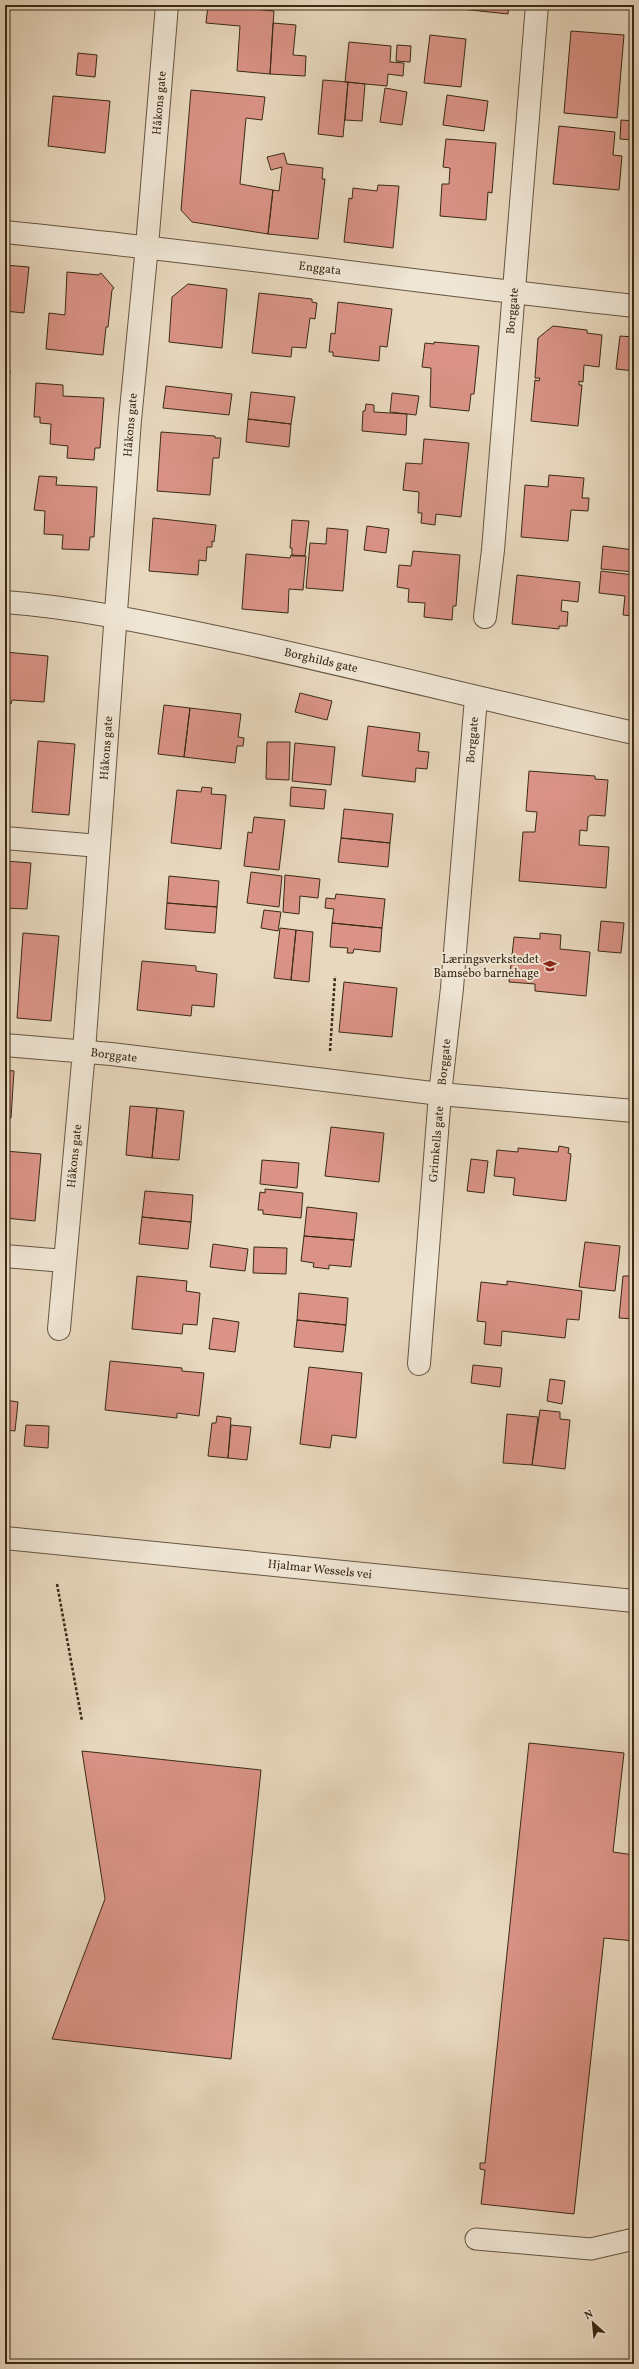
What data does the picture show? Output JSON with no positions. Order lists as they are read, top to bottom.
{
  "streets": {
    "street": [
      "Håkons gate",
      "Enggata",
      "Borggate",
      "Borghilds gate",
      "Grimkells gate",
      "Hjalmar Wessels vei"
    ]
  },
  "crossings": [
    ["Håkons gate", "Enggata"],
    ["Håkons gate", "Borggate"],
    ["Håkons gate", "Borghilds gate"],
    ["Enggata", "Borggate"],
    ["Borggate", "Borghilds gate"],
    ["Borggate", "Grimkells gate"]
  ],
  "places": {
    "school or university": ["Læringsverkstedet Bamsebo barnehage"]
  },
  "north": "top left"
}
